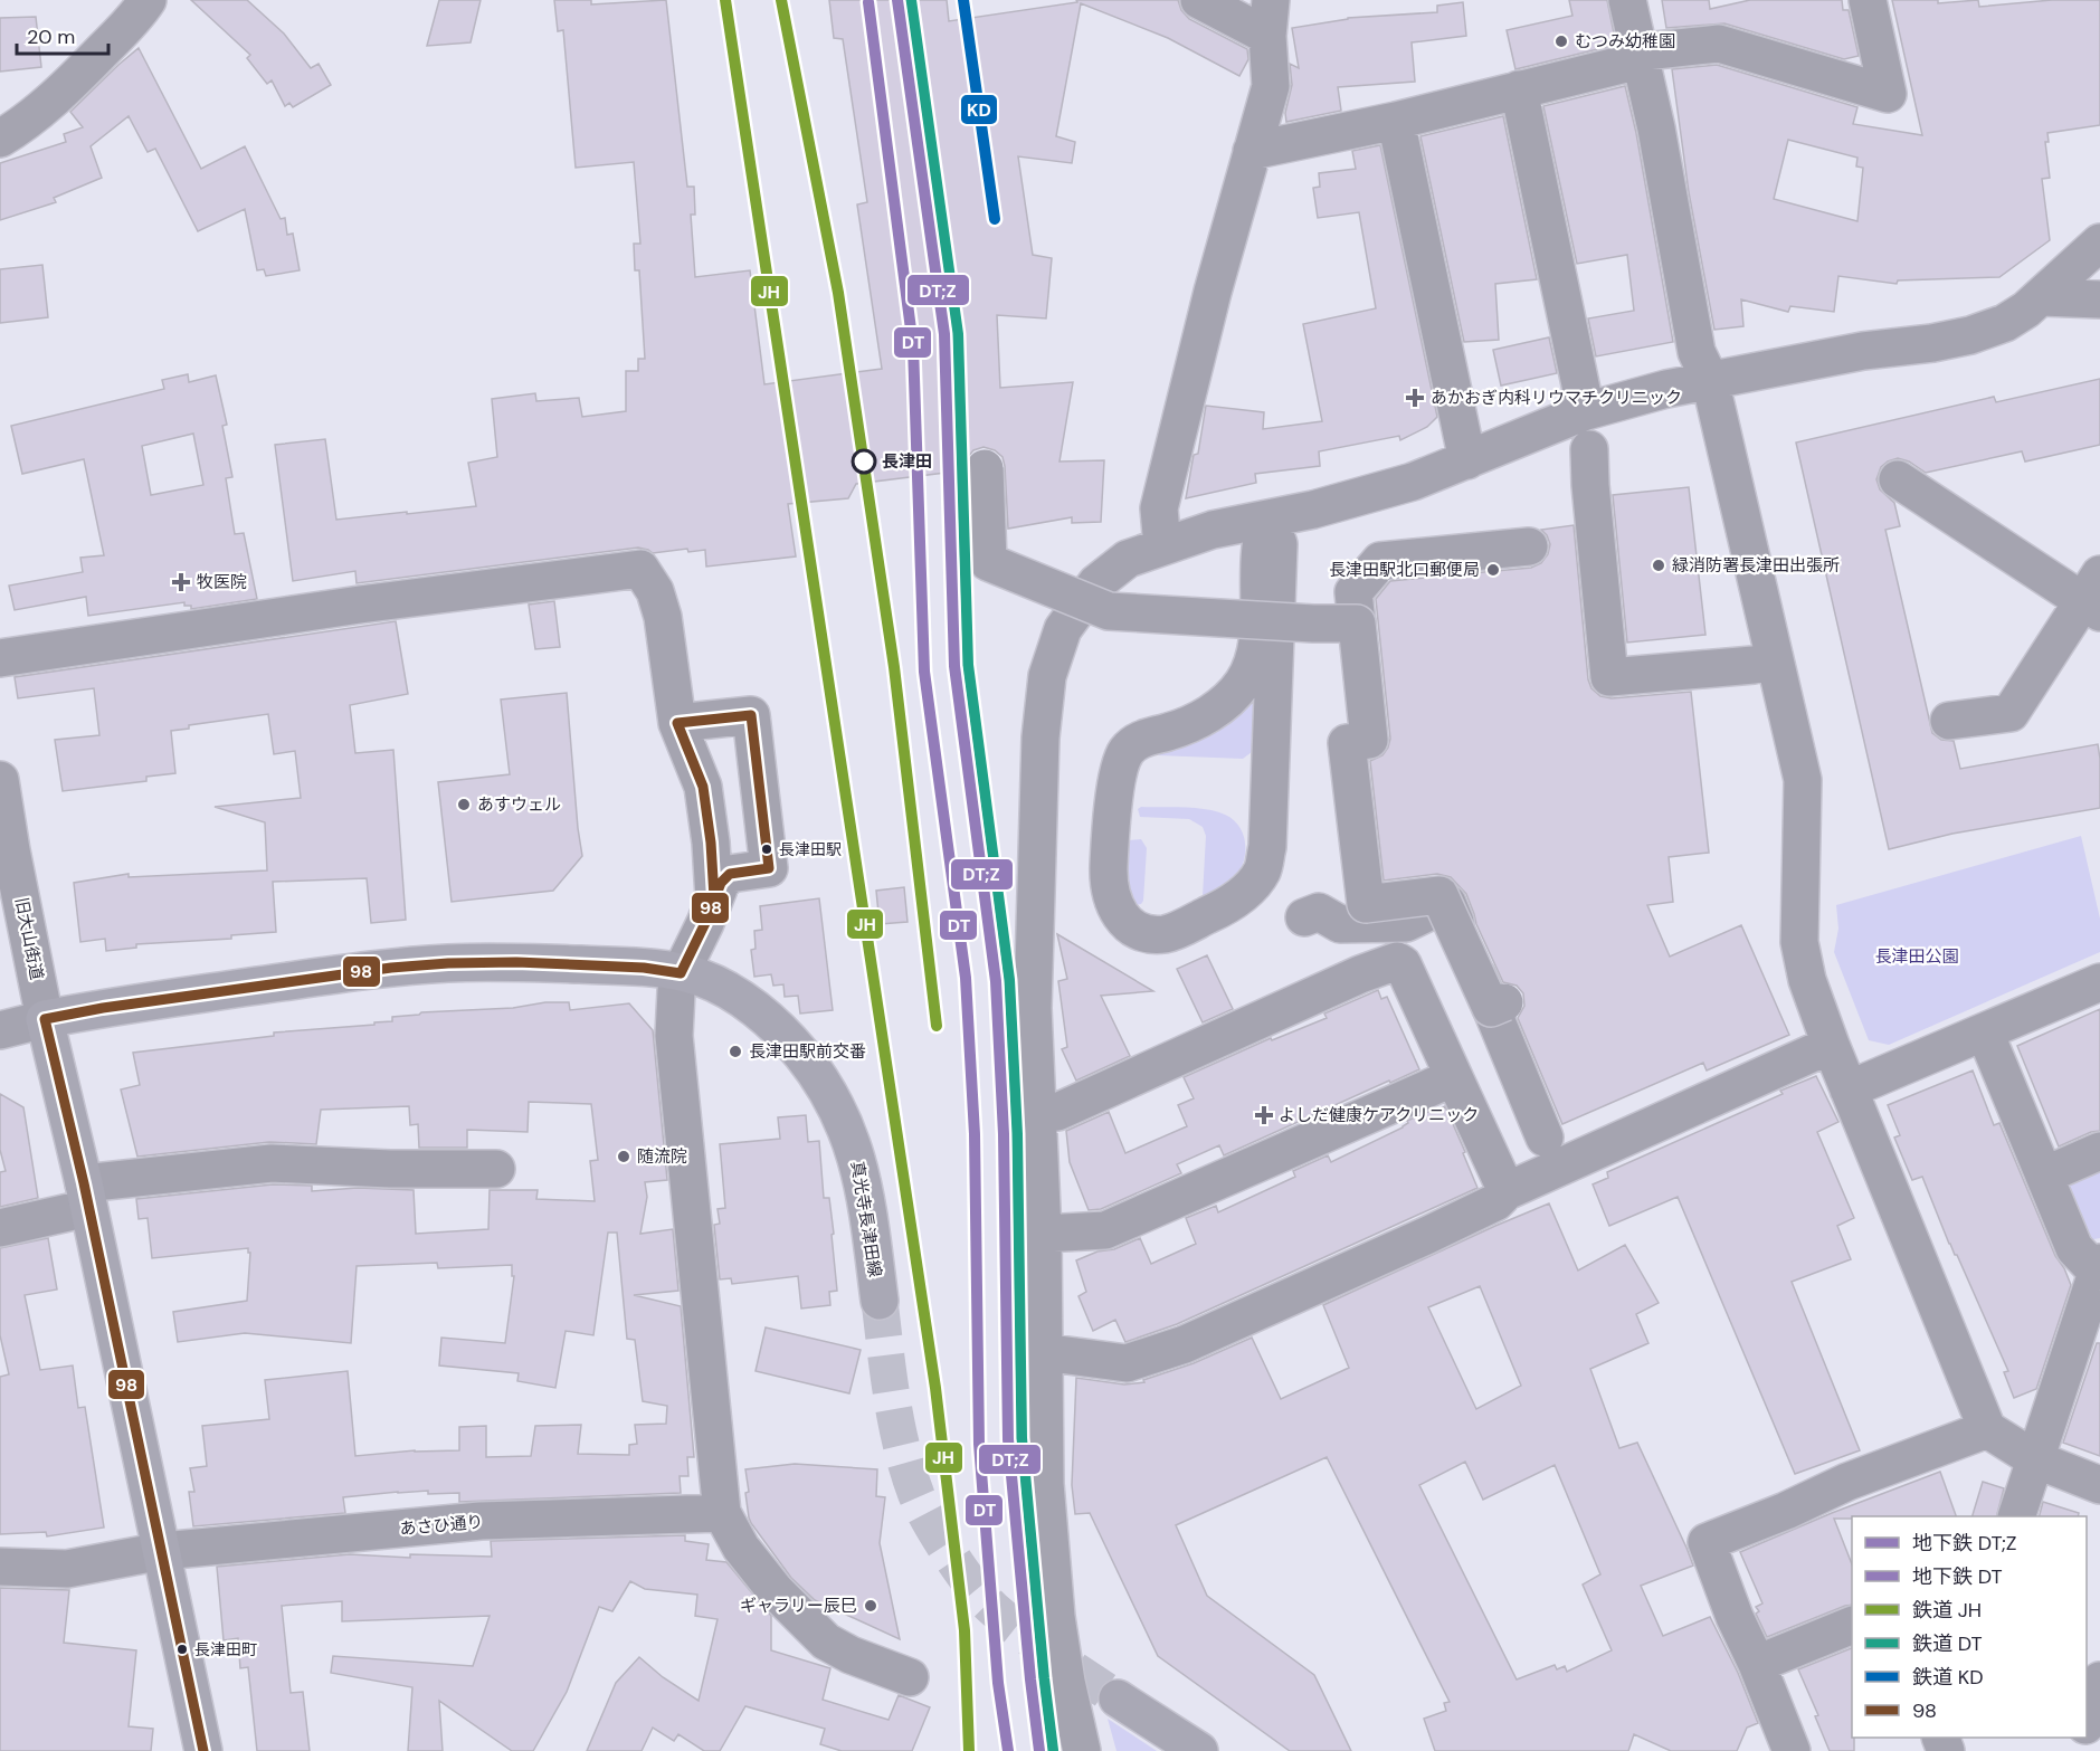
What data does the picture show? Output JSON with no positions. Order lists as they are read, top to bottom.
{
  "streets": {
    "main road": ["真光寺長津田線"],
    "street": ["旧大山街道", "あさひ通り"]
  },
  "crossings": [
    ["旧大山街道", "真光寺長津田線"]
  ],
  "parks": ["長津田公園"],
  "places": {
    "other": [
      "むつみ幼稚園",
      "長津田",
      "緑消防署長津田出張所",
      "長津田駅北口郵便局",
      "あすウェル",
      "長津田駅",
      "長津田駅前交番",
      "随流院",
      "ギャラリー辰巳",
      "長津田町"
    ],
    "health": ["あかおぎ内科リウマチクリニック", "牧医院", "よしだ健康ケアクリニック"]
  },
  "lines": [
    "metro line DT;Z",
    "rail line JH",
    "rail line DT",
    "rail line KD",
    "metro line DT",
    "transit line 98"
  ],
  "legend": [
    "地下鉄 DT;Z",
    "地下鉄 DT",
    "鉄道 JH",
    "鉄道 DT",
    "鉄道 KD",
    "98"
  ],
  "scale_bar": "20 m"
}
